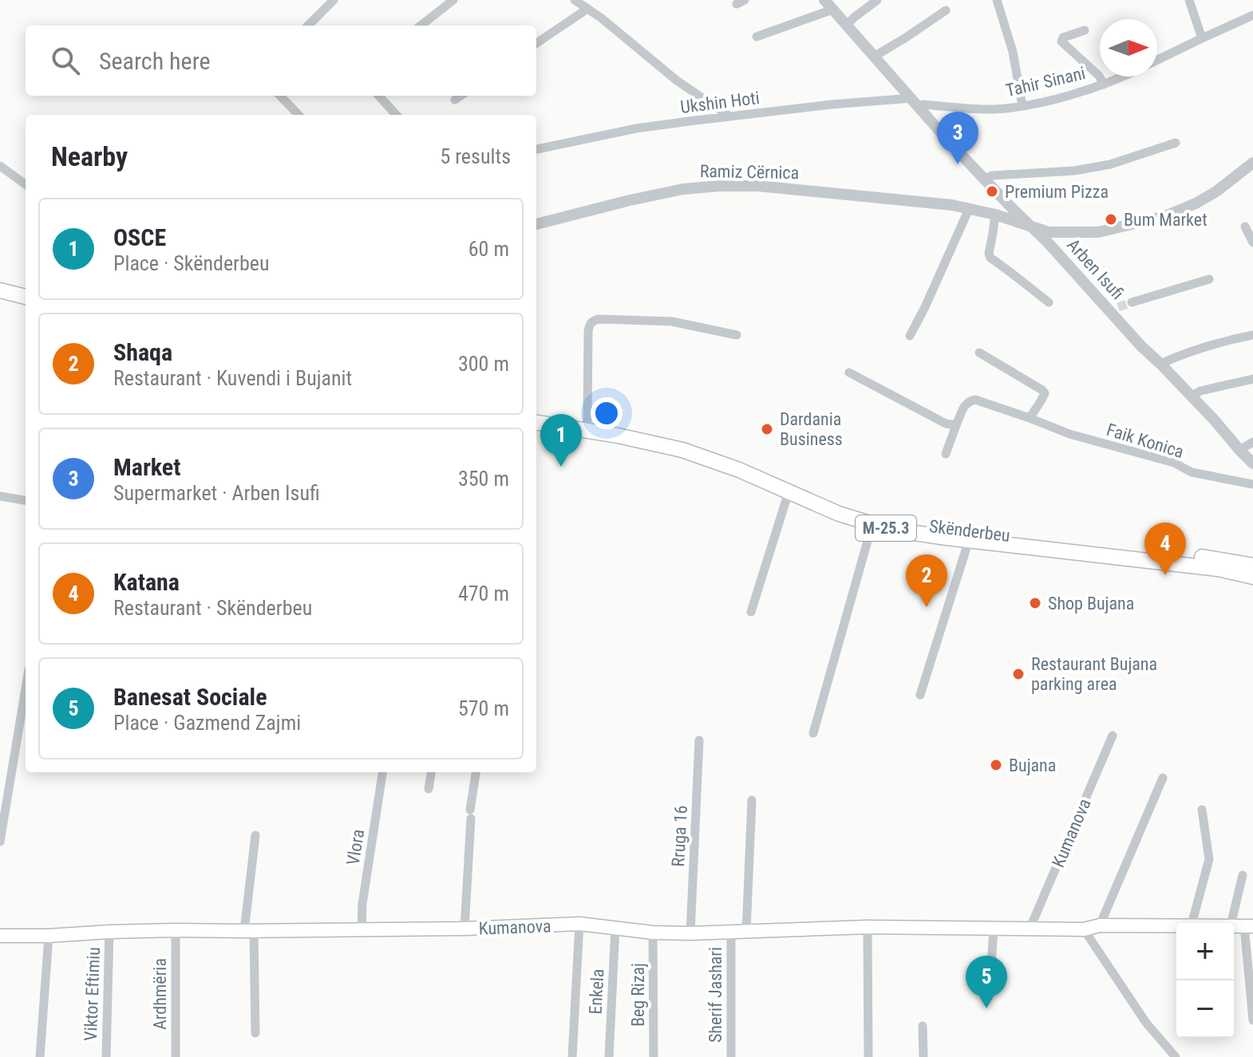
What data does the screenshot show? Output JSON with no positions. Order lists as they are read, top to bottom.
{
  "streets": {
    "main road": ["M-25.3", "Skënderbeu", "Kumanova"],
    "street": [
      "Tahir Sinani",
      "Ukshin Hoti",
      "Ramiz Cërnica",
      "Arben Isufi",
      "Faik Konica",
      "Rruga 16",
      "Vlora",
      "Enkela",
      "Viktor Eftimiu",
      "Ardhmëria",
      "Beg Rizaj",
      "Sherif Jashari"
    ]
  },
  "crossings": [
    ["Tahir Sinani", "Ukshin Hoti"],
    ["Tahir Sinani", "Arben Isufi"],
    ["Ukshin Hoti", "Arben Isufi"],
    ["Ramiz Cërnica", "Arben Isufi"],
    ["Kumanova", "Rruga 16"],
    ["Kumanova", "Vlora"],
    ["Kumanova", "Enkela"],
    ["Kumanova", "Viktor Eftimiu"],
    ["Kumanova", "Ardhmëria"],
    ["Kumanova", "Beg Rizaj"],
    ["Kumanova", "Sherif Jashari"]
  ],
  "places": [
    "Premium Pizza",
    "Bum Market",
    "Dardania Business",
    "Shop Bujana",
    "Restaurant Bujana parking area",
    "Bujana"
  ],
  "north": "right",
  "page": {
    "search": "Search here",
    "pins": [
      "3",
      "1",
      "4",
      "2",
      "5"
    ],
    "heading": ["Nearby", "5 results"],
    "list": [
      {
        "mark": "1",
        "name": "OSCE",
        "note": "Place · Skënderbeu",
        "value": "60 m"
      },
      {
        "mark": "2",
        "name": "Shaqa",
        "note": "Restaurant · Kuvendi i Bujanit",
        "value": "300 m"
      },
      {
        "mark": "3",
        "name": "Market",
        "note": "Supermarket · Arben Isufi",
        "value": "350 m"
      },
      {
        "mark": "4",
        "name": "Katana",
        "note": "Restaurant · Skënderbeu",
        "value": "470 m"
      },
      {
        "mark": "5",
        "name": "Banesat Sociale",
        "note": "Place · Gazmend Zajmi",
        "value": "570 m"
      }
    ],
    "map_buttons": ["+", "−"]
  }
}
